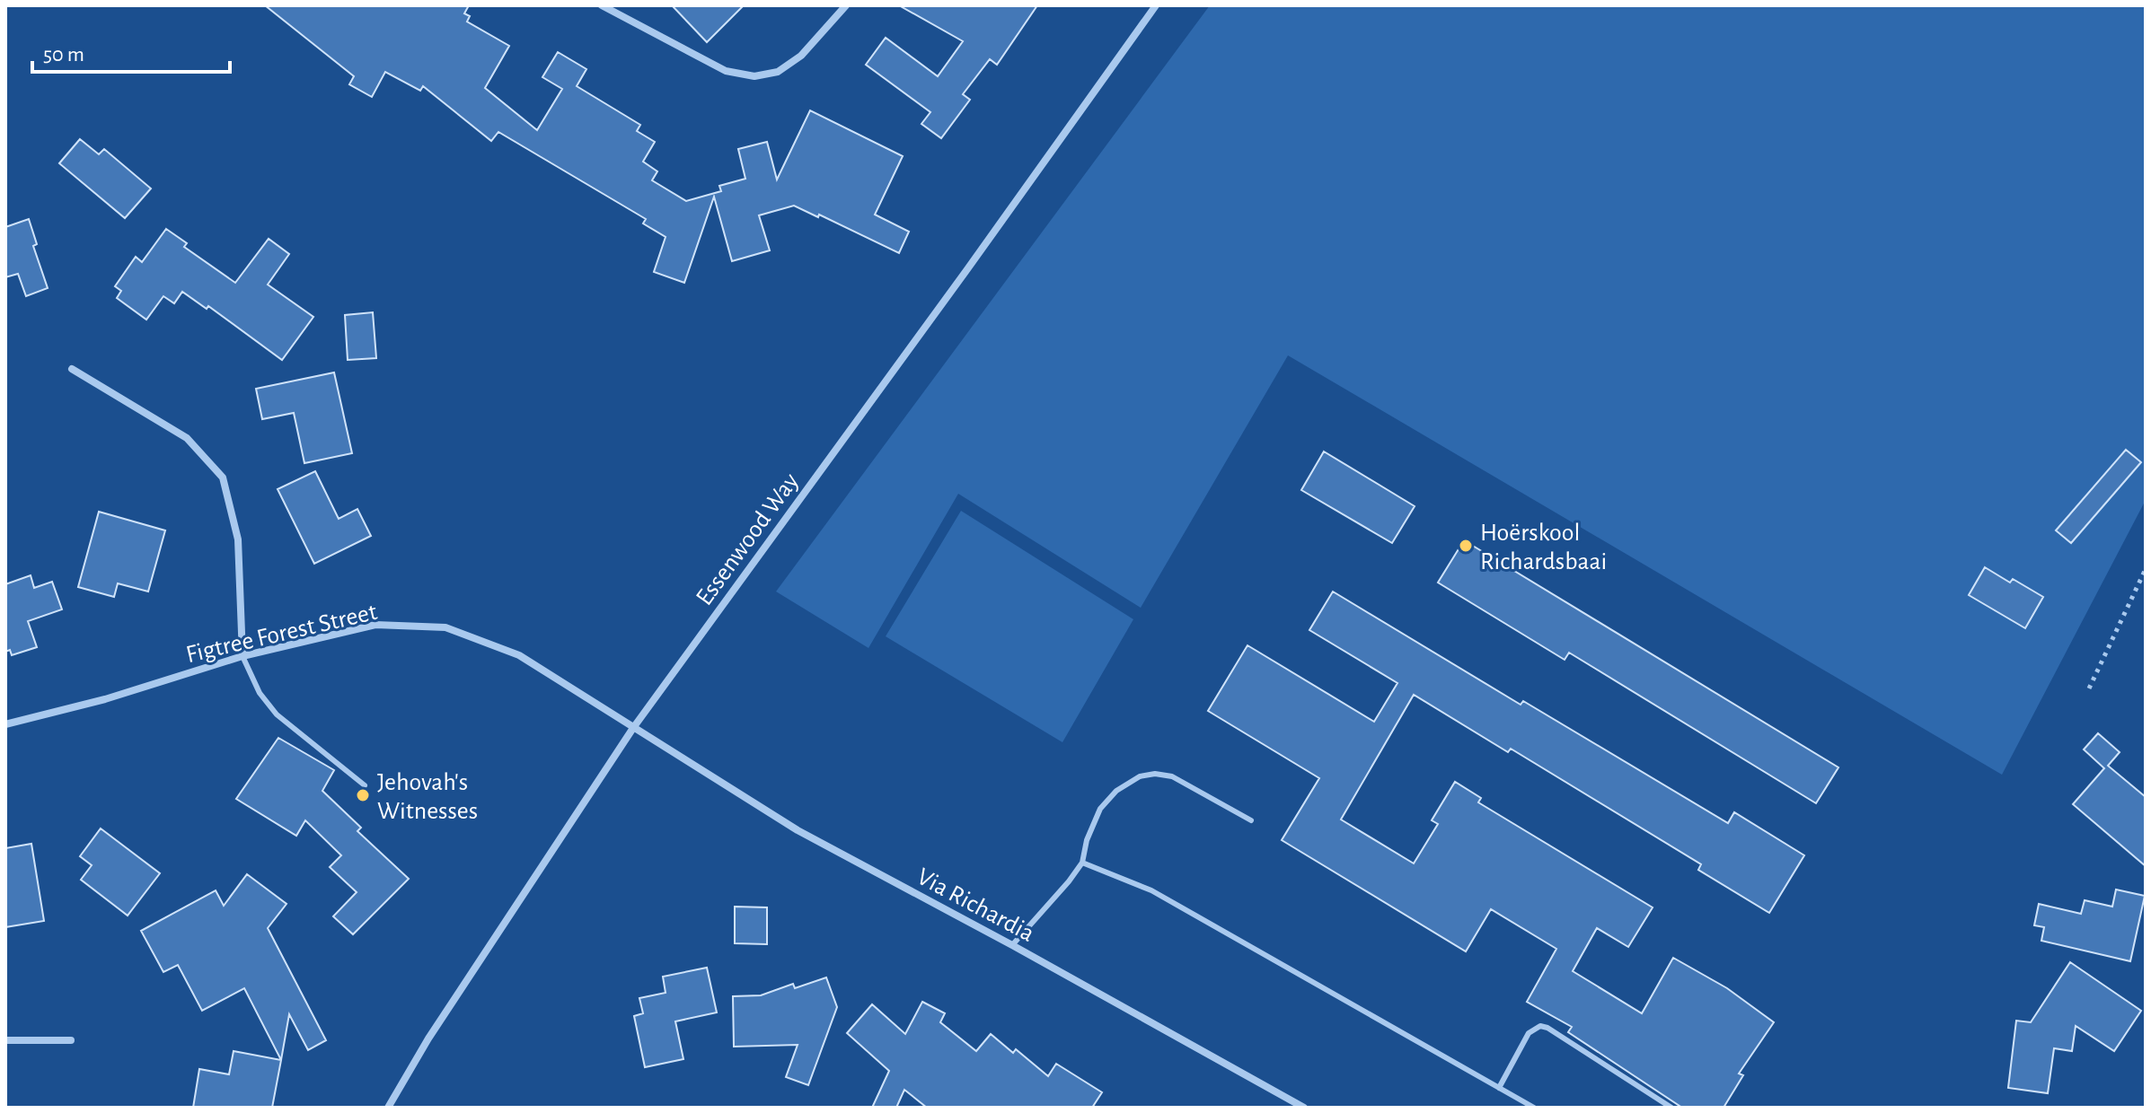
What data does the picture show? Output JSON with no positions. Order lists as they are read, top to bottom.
{
  "streets": {
    "street": ["Essenwood Way", "Figtree Forest Street", "Via Richardia"]
  },
  "crossings": [
    ["Essenwood Way", "Figtree Forest Street"],
    ["Essenwood Way", "Via Richardia"],
    ["Figtree Forest Street", "Via Richardia"]
  ],
  "places": ["Hoërskool Richardsbaai", "Jehovah's Witnesses"],
  "scale_bar": "50 m"
}
